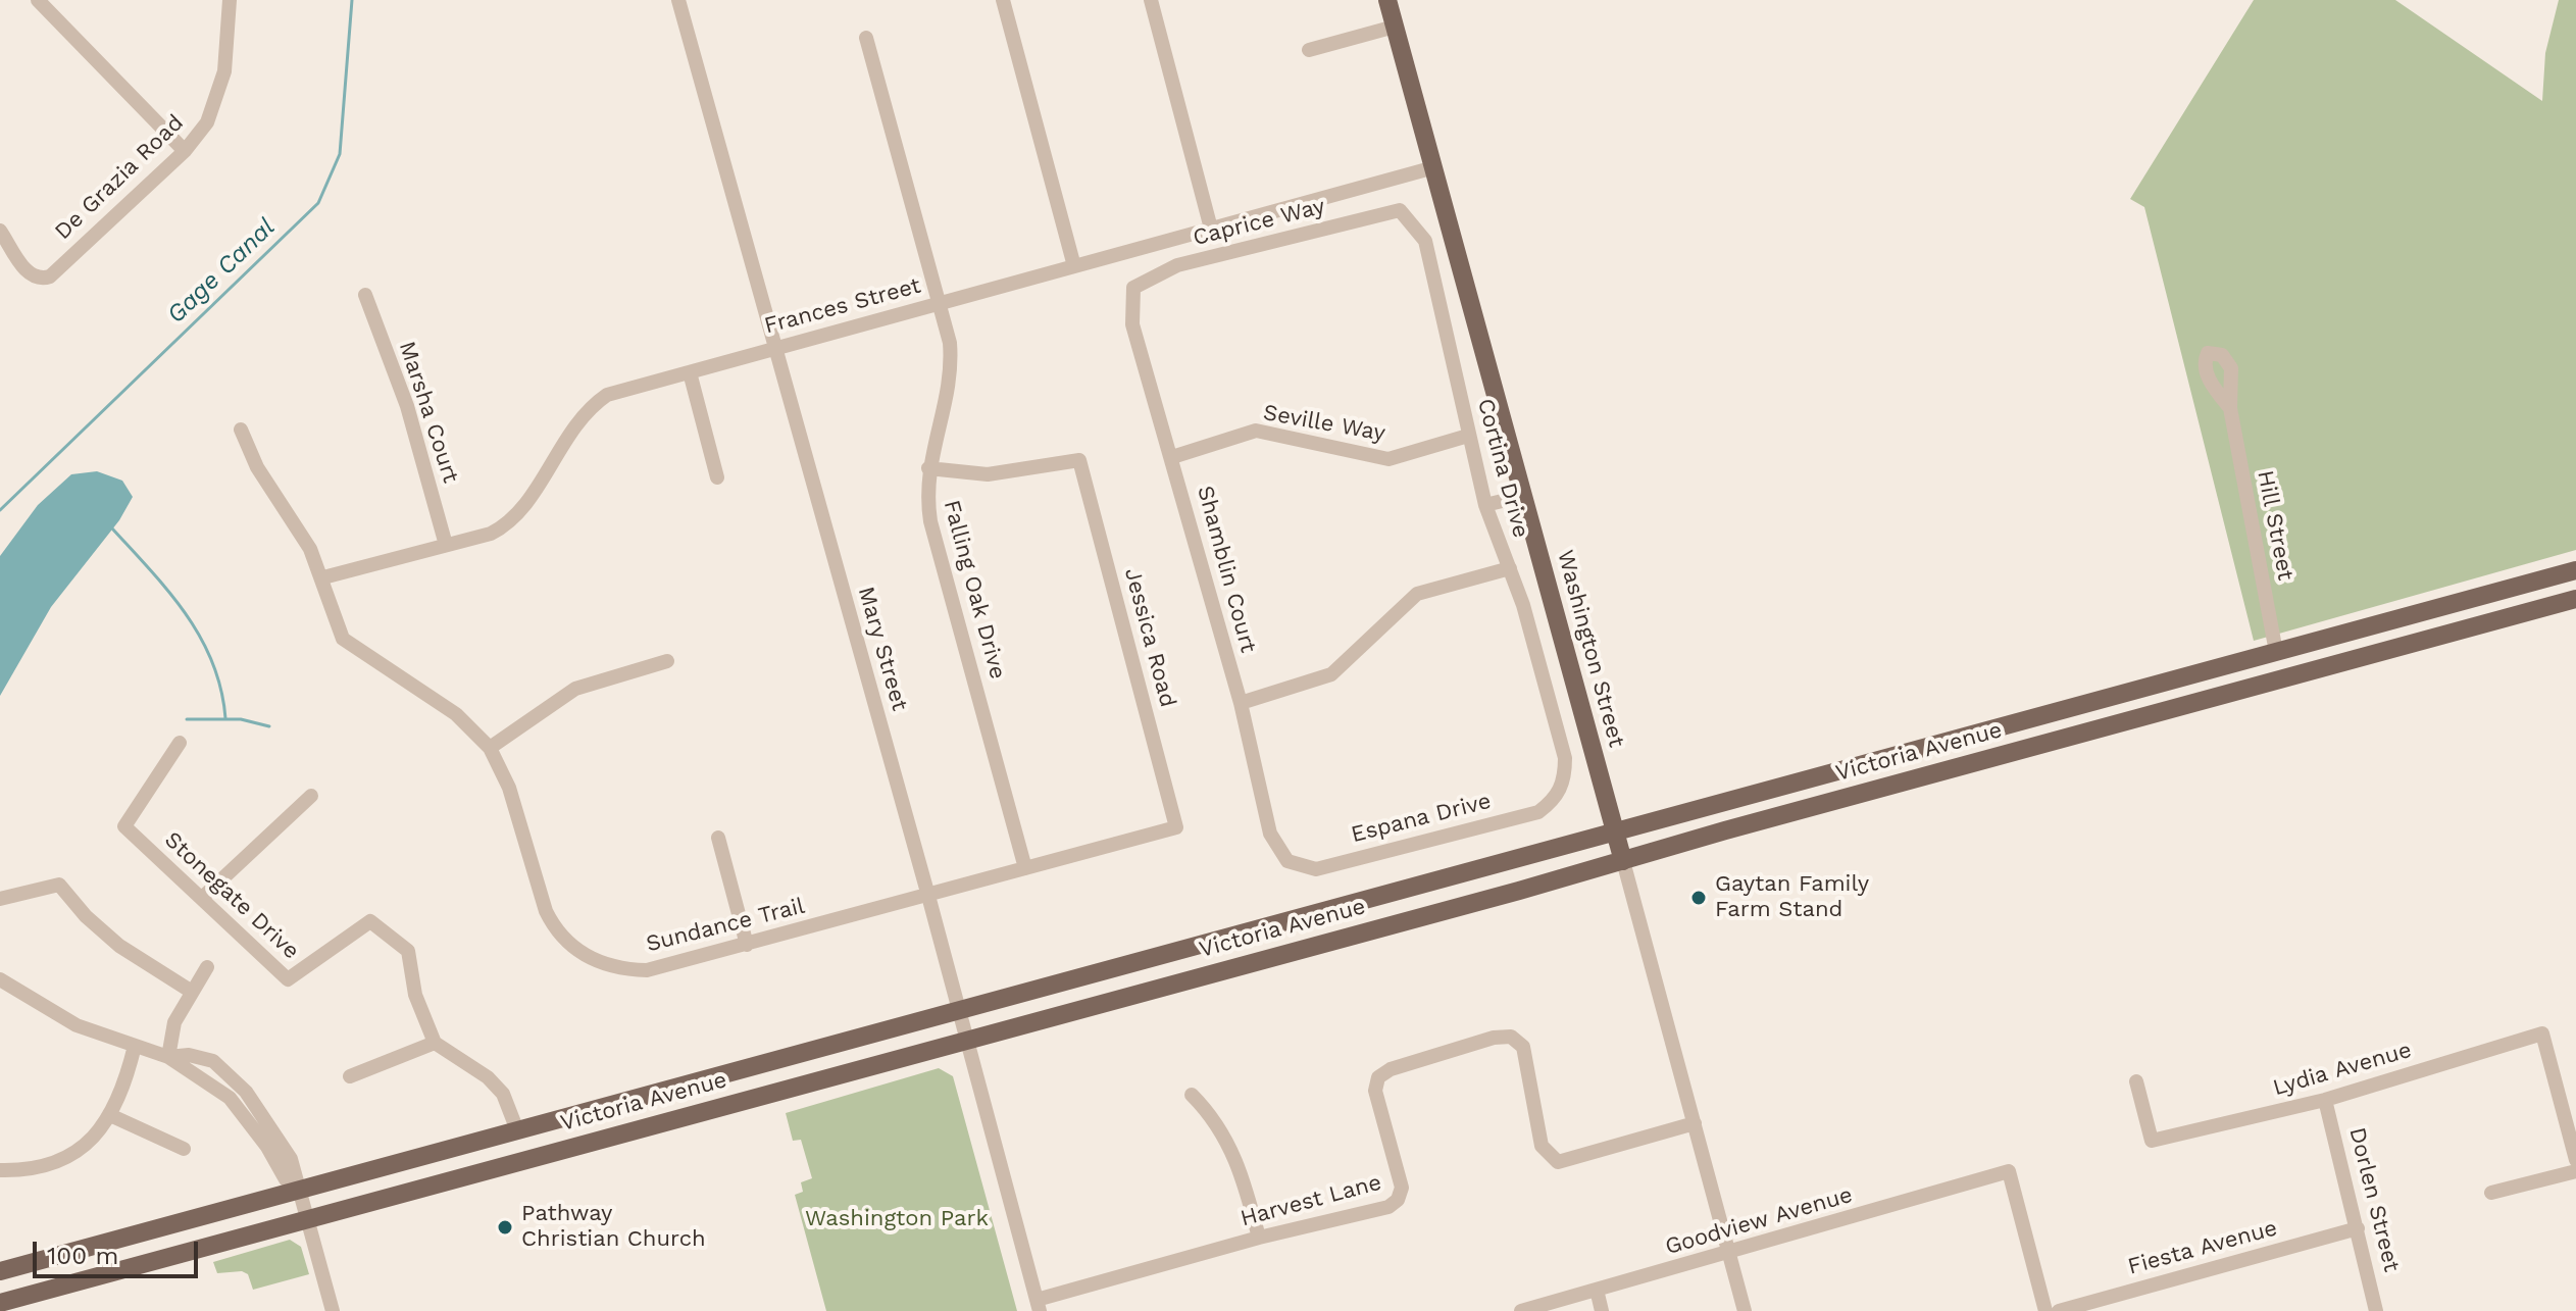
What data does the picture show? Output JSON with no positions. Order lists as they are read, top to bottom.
{
  "streets": {
    "main road": ["Washington Street", "Victoria Avenue"],
    "street": [
      "De Grazia Road",
      "Caprice Way",
      "Frances Street",
      "Marsha Court",
      "Seville Way",
      "Cortina Drive",
      "Hill Street",
      "Shamblin Court",
      "Falling Oak Drive",
      "Jessica Road",
      "Mary Street",
      "Espana Drive",
      "Stonegate Drive",
      "Sundance Trail",
      "Lydia Avenue",
      "Dorlen Street",
      "Harvest Lane",
      "Goodview Avenue",
      "Fiesta Avenue"
    ]
  },
  "crossings": [
    ["Caprice Way", "Cortina Drive"],
    ["Caprice Way", "Shamblin Court"],
    ["Frances Street", "Marsha Court"],
    ["Frances Street", "Falling Oak Drive"],
    ["Frances Street", "Mary Street"],
    ["Frances Street", "Washington Street"],
    ["Frances Street", "Sundance Trail"],
    ["Seville Way", "Cortina Drive"],
    ["Seville Way", "Shamblin Court"],
    ["Cortina Drive", "Espana Drive"],
    ["Hill Street", "Victoria Avenue"],
    ["Shamblin Court", "Espana Drive"],
    ["Falling Oak Drive", "Jessica Road"],
    ["Falling Oak Drive", "Sundance Trail"],
    ["Jessica Road", "Sundance Trail"],
    ["Mary Street", "Victoria Avenue"],
    ["Mary Street", "Sundance Trail"],
    ["Mary Street", "Harvest Lane"],
    ["Washington Street", "Victoria Avenue"],
    ["Washington Street", "Harvest Lane"],
    ["Washington Street", "Goodview Avenue"],
    ["Lydia Avenue", "Dorlen Street"],
    ["Dorlen Street", "Fiesta Avenue"]
  ],
  "water": ["Gage Canal"],
  "parks": ["Washington Park"],
  "places": ["Gaytan Family Farm Stand", "Pathway Christian Church"],
  "scale_bar": "100 m"
}
